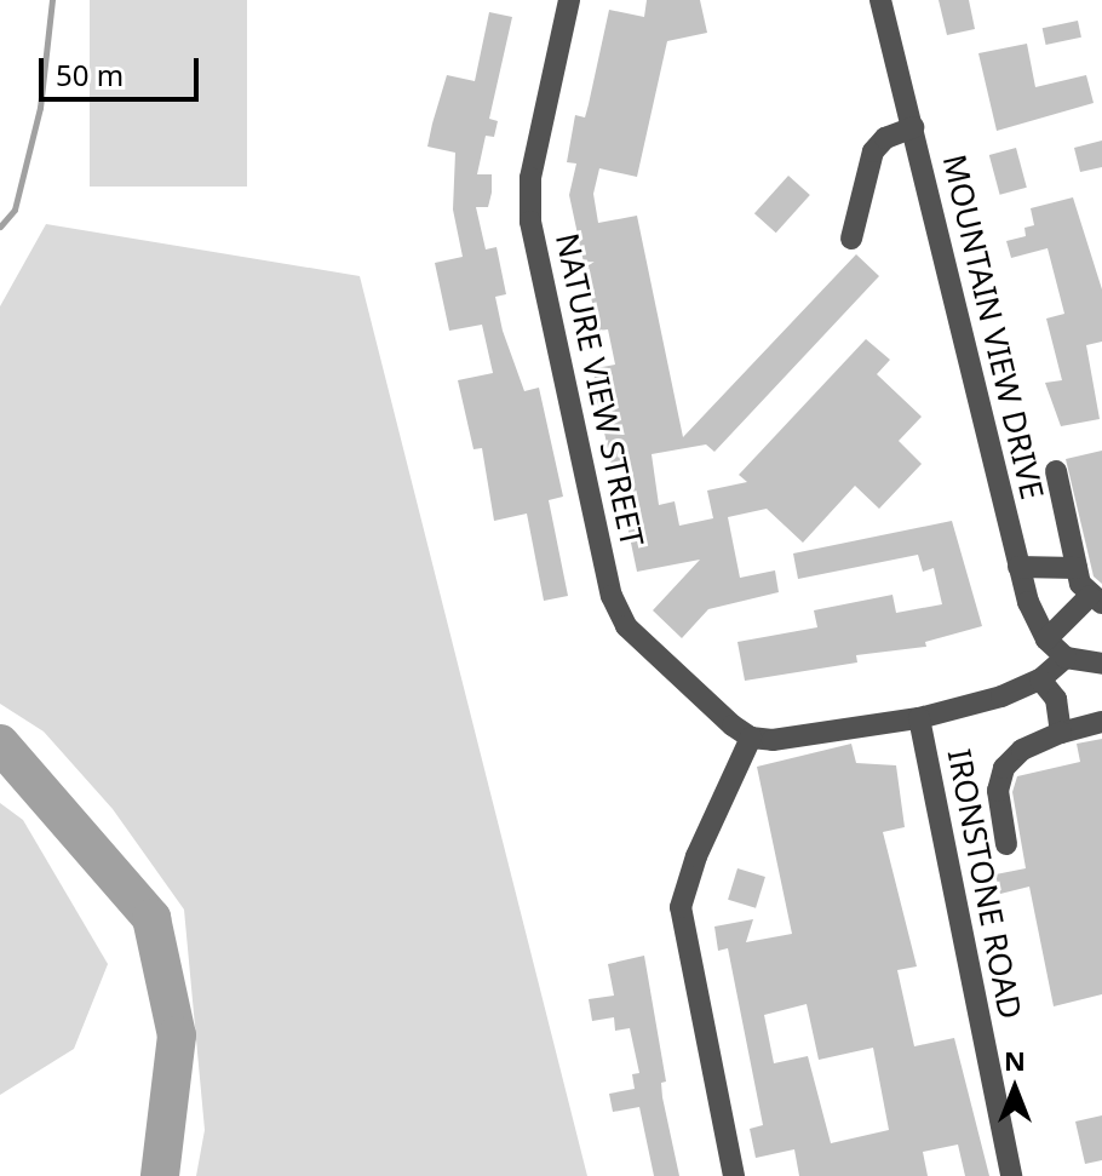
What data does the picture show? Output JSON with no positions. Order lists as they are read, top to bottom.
{
  "streets": {
    "street": ["MOUNTAIN VIEW DRIVE", "NATURE VIEW STREET", "IRONSTONE ROAD"]
  },
  "scale_bar": "50 m",
  "north": "top"
}
